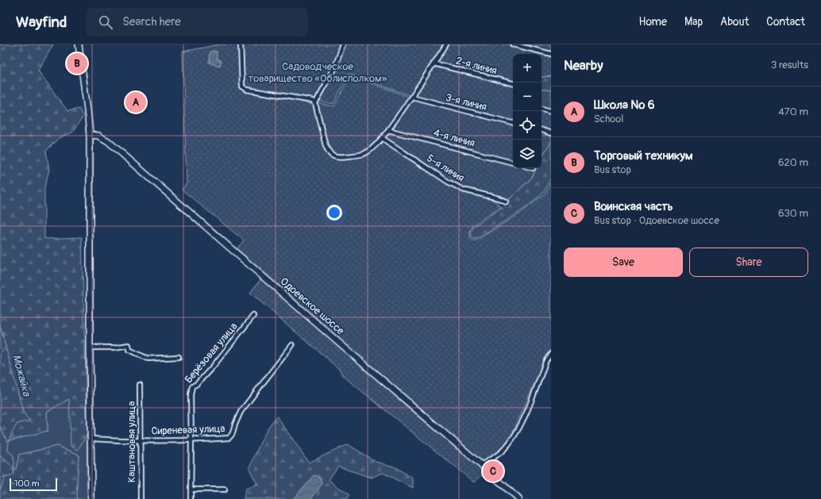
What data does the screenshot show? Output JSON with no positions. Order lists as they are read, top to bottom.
{
  "streets": {
    "main road": ["Одоевское шоссе"],
    "street": [
      "2-я линия",
      "3-я линия",
      "4-я линия",
      "5-я линия",
      "Берёзовая улица",
      "Сиреневая улица",
      "Каштановая улица"
    ]
  },
  "crossings": [
    ["Берёзовая улица", "Сиреневая улица"],
    ["Сиреневая улица", "Каштановая улица"]
  ],
  "water": ["Можайка"],
  "parks": ["Садоводческое товарищество «Облисполком»"],
  "scale_bar": "100 m",
  "page": {
    "header": "Wayfind",
    "search": "Search here",
    "nav": [
      "Home",
      "Map",
      "About",
      "Contact"
    ],
    "heading": ["Nearby", "3 results"],
    "pins": ["B", "A", "C"],
    "map_buttons": ["+", "−"],
    "list": [
      {
        "mark": "A",
        "name": "Школа № 6",
        "note": "School",
        "value": "470 m"
      },
      {
        "mark": "B",
        "name": "Торговый техникум",
        "note": "Bus stop",
        "value": "620 m"
      },
      {
        "mark": "C",
        "name": "Воинская часть",
        "note": "Bus stop · Одоевское шоссе",
        "value": "630 m"
      }
    ],
    "buttons": ["Save", "Share"],
    "scale": "100 m"
  }
}
